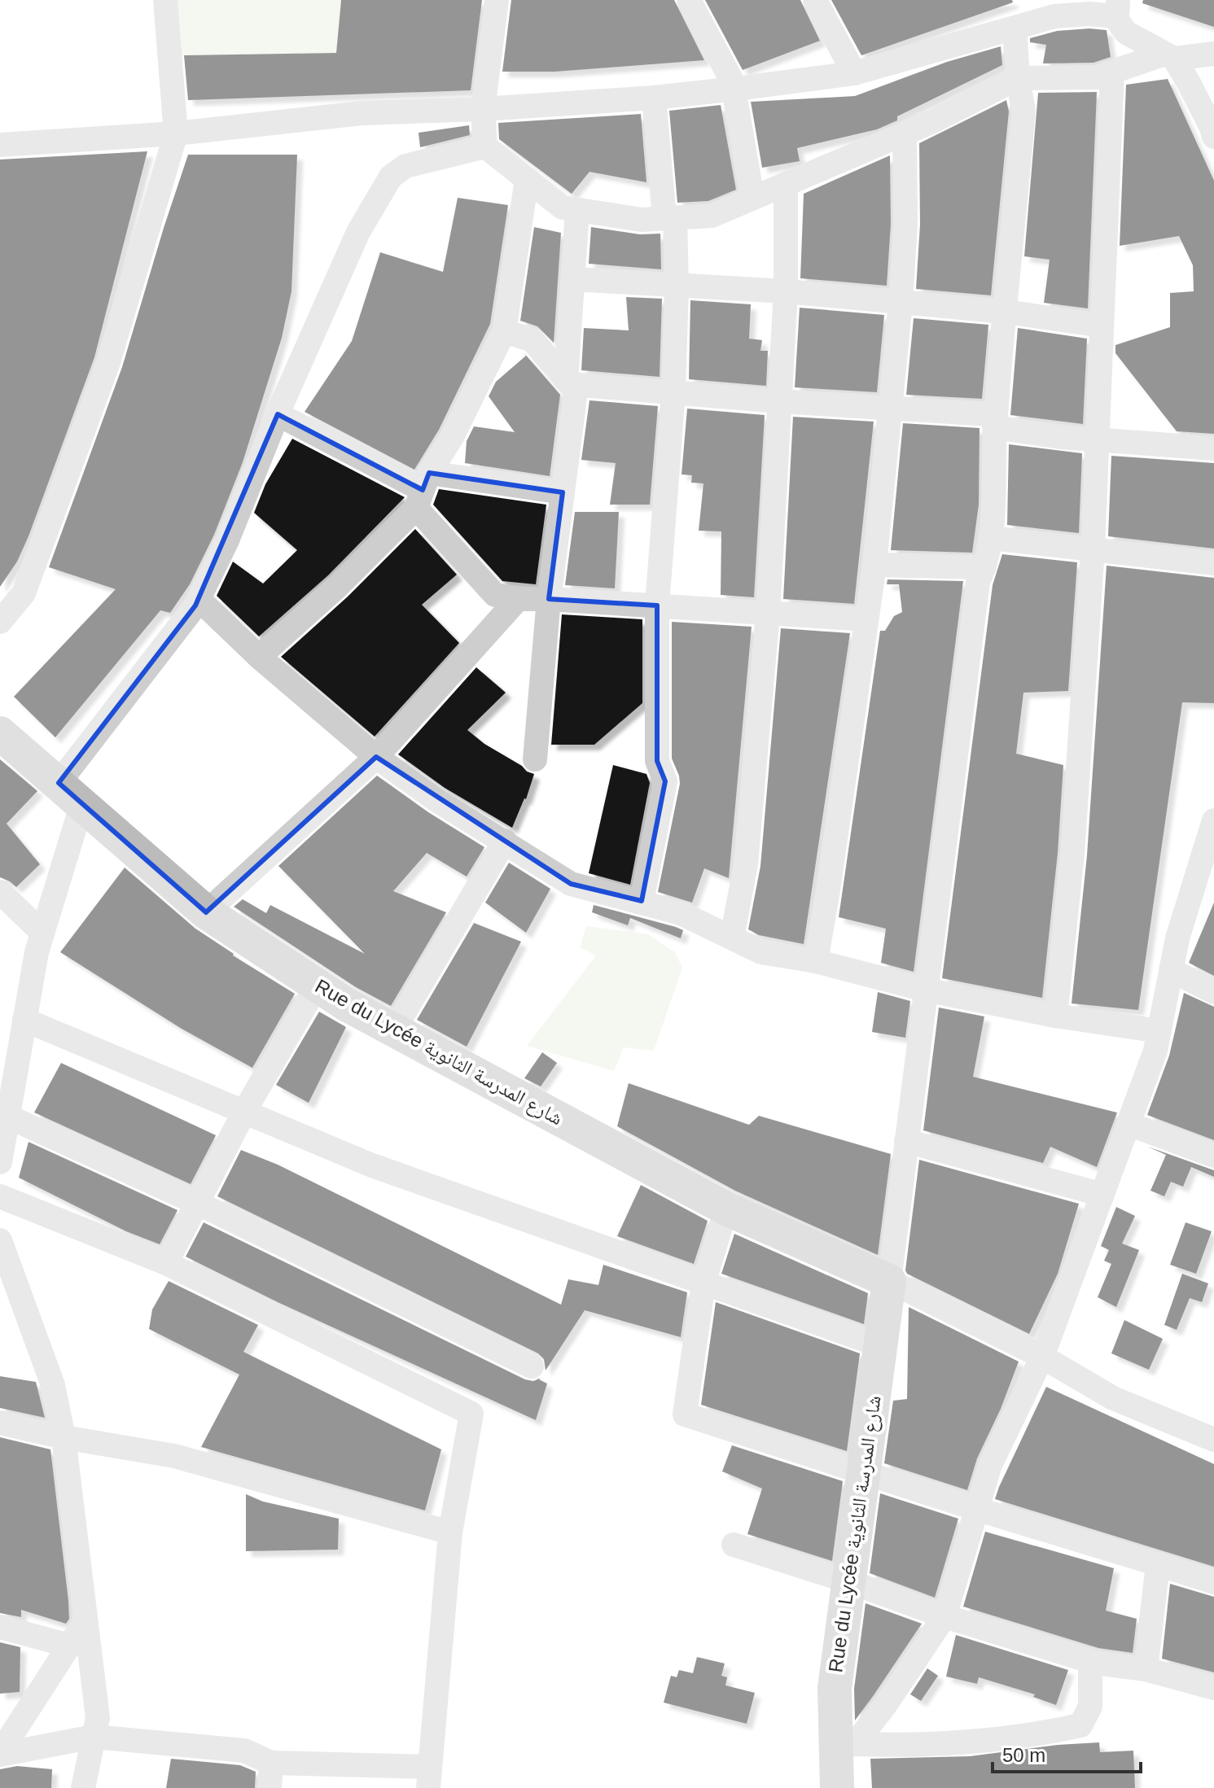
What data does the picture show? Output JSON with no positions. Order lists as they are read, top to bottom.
{
  "streets": {
    "street": ["Rue du Lycée شارع المدرسة الثانوية"]
  },
  "scale_bar": "50 m"
}
